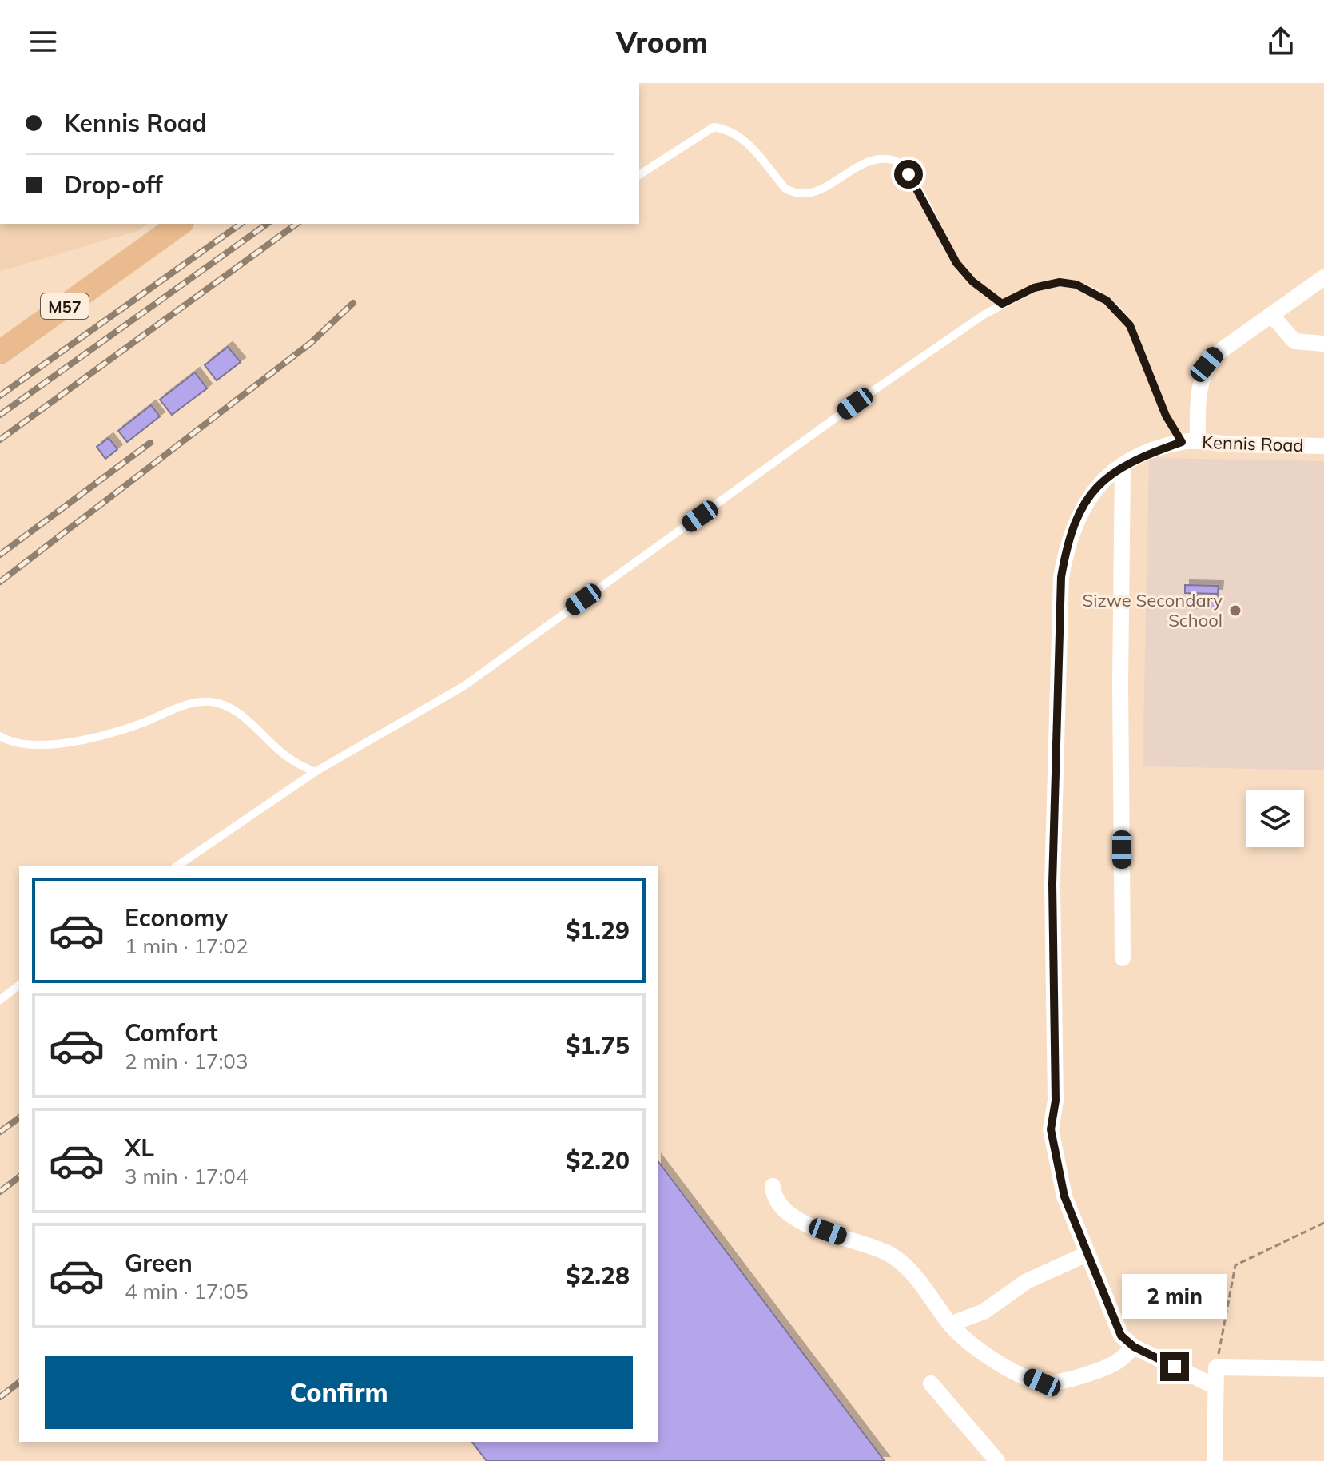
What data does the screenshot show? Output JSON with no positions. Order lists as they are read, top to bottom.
{
  "streets": {
    "main road": ["M57"],
    "street": ["Kennis Road"]
  },
  "places": ["Sizwe Secondary School"],
  "page": {
    "header": "Vroom",
    "banner": ["Kennis Road", "Drop-off"],
    "list": [
      {
        "name": "Economy",
        "note": "1 min · 17:02",
        "value": "$1.29"
      },
      {
        "name": "Comfort",
        "note": "2 min · 17:03",
        "value": "$1.75"
      },
      {
        "name": "XL",
        "note": "3 min · 17:04",
        "value": "$2.20"
      },
      {
        "name": "Green",
        "note": "4 min · 17:05",
        "value": "$2.28"
      }
    ],
    "bubble": "2 min",
    "buttons": "Confirm"
  }
}
